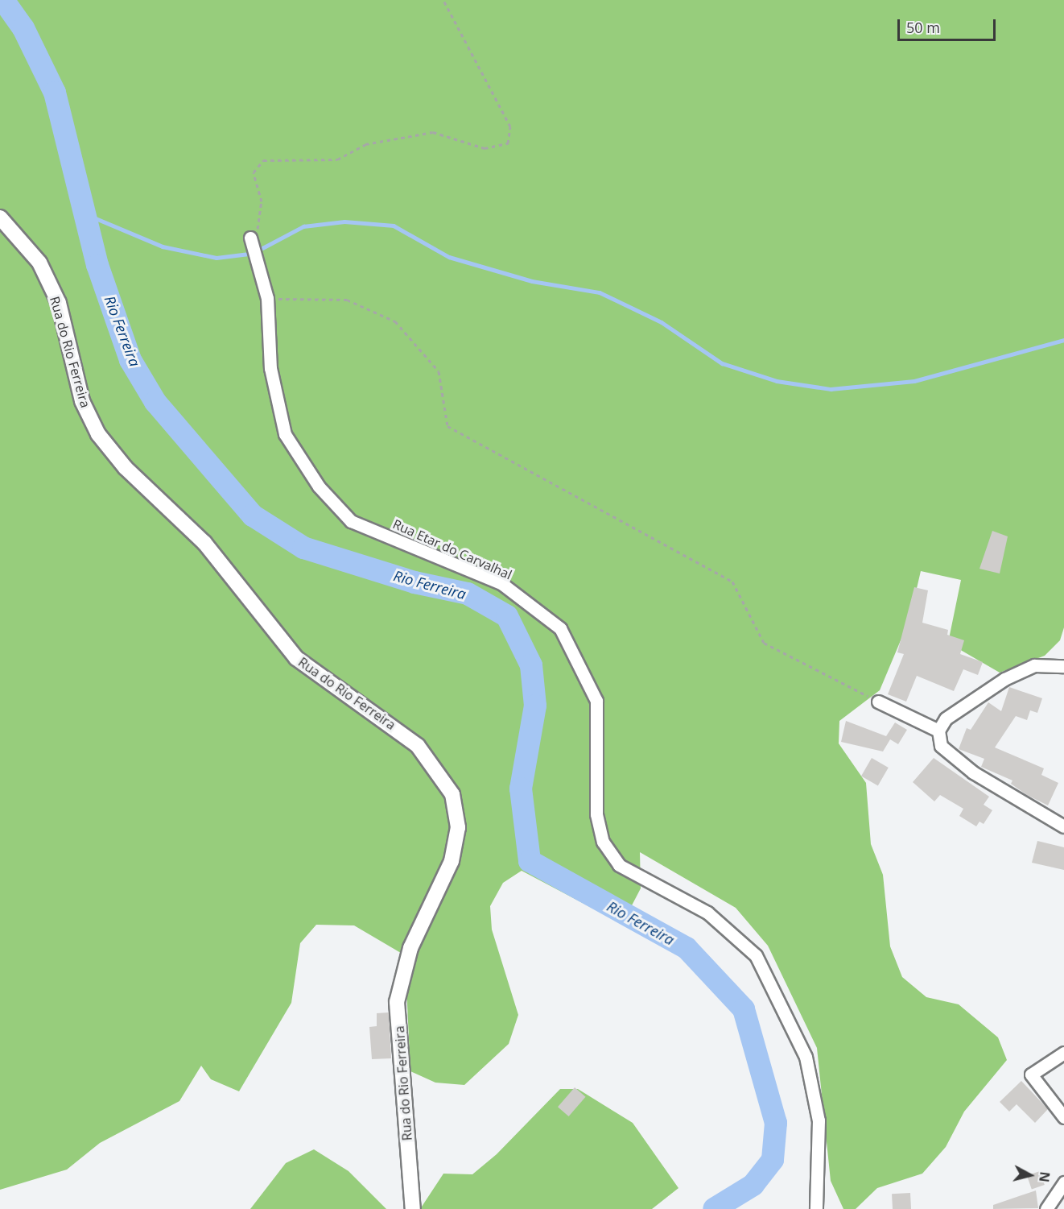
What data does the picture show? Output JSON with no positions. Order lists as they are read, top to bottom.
{
  "streets": {
    "street": ["Rua do Rio Ferreira", "Rua Etar do Carvalhal"]
  },
  "water": ["Rio Ferreira"],
  "scale_bar": "50 m",
  "north": "right"
}
